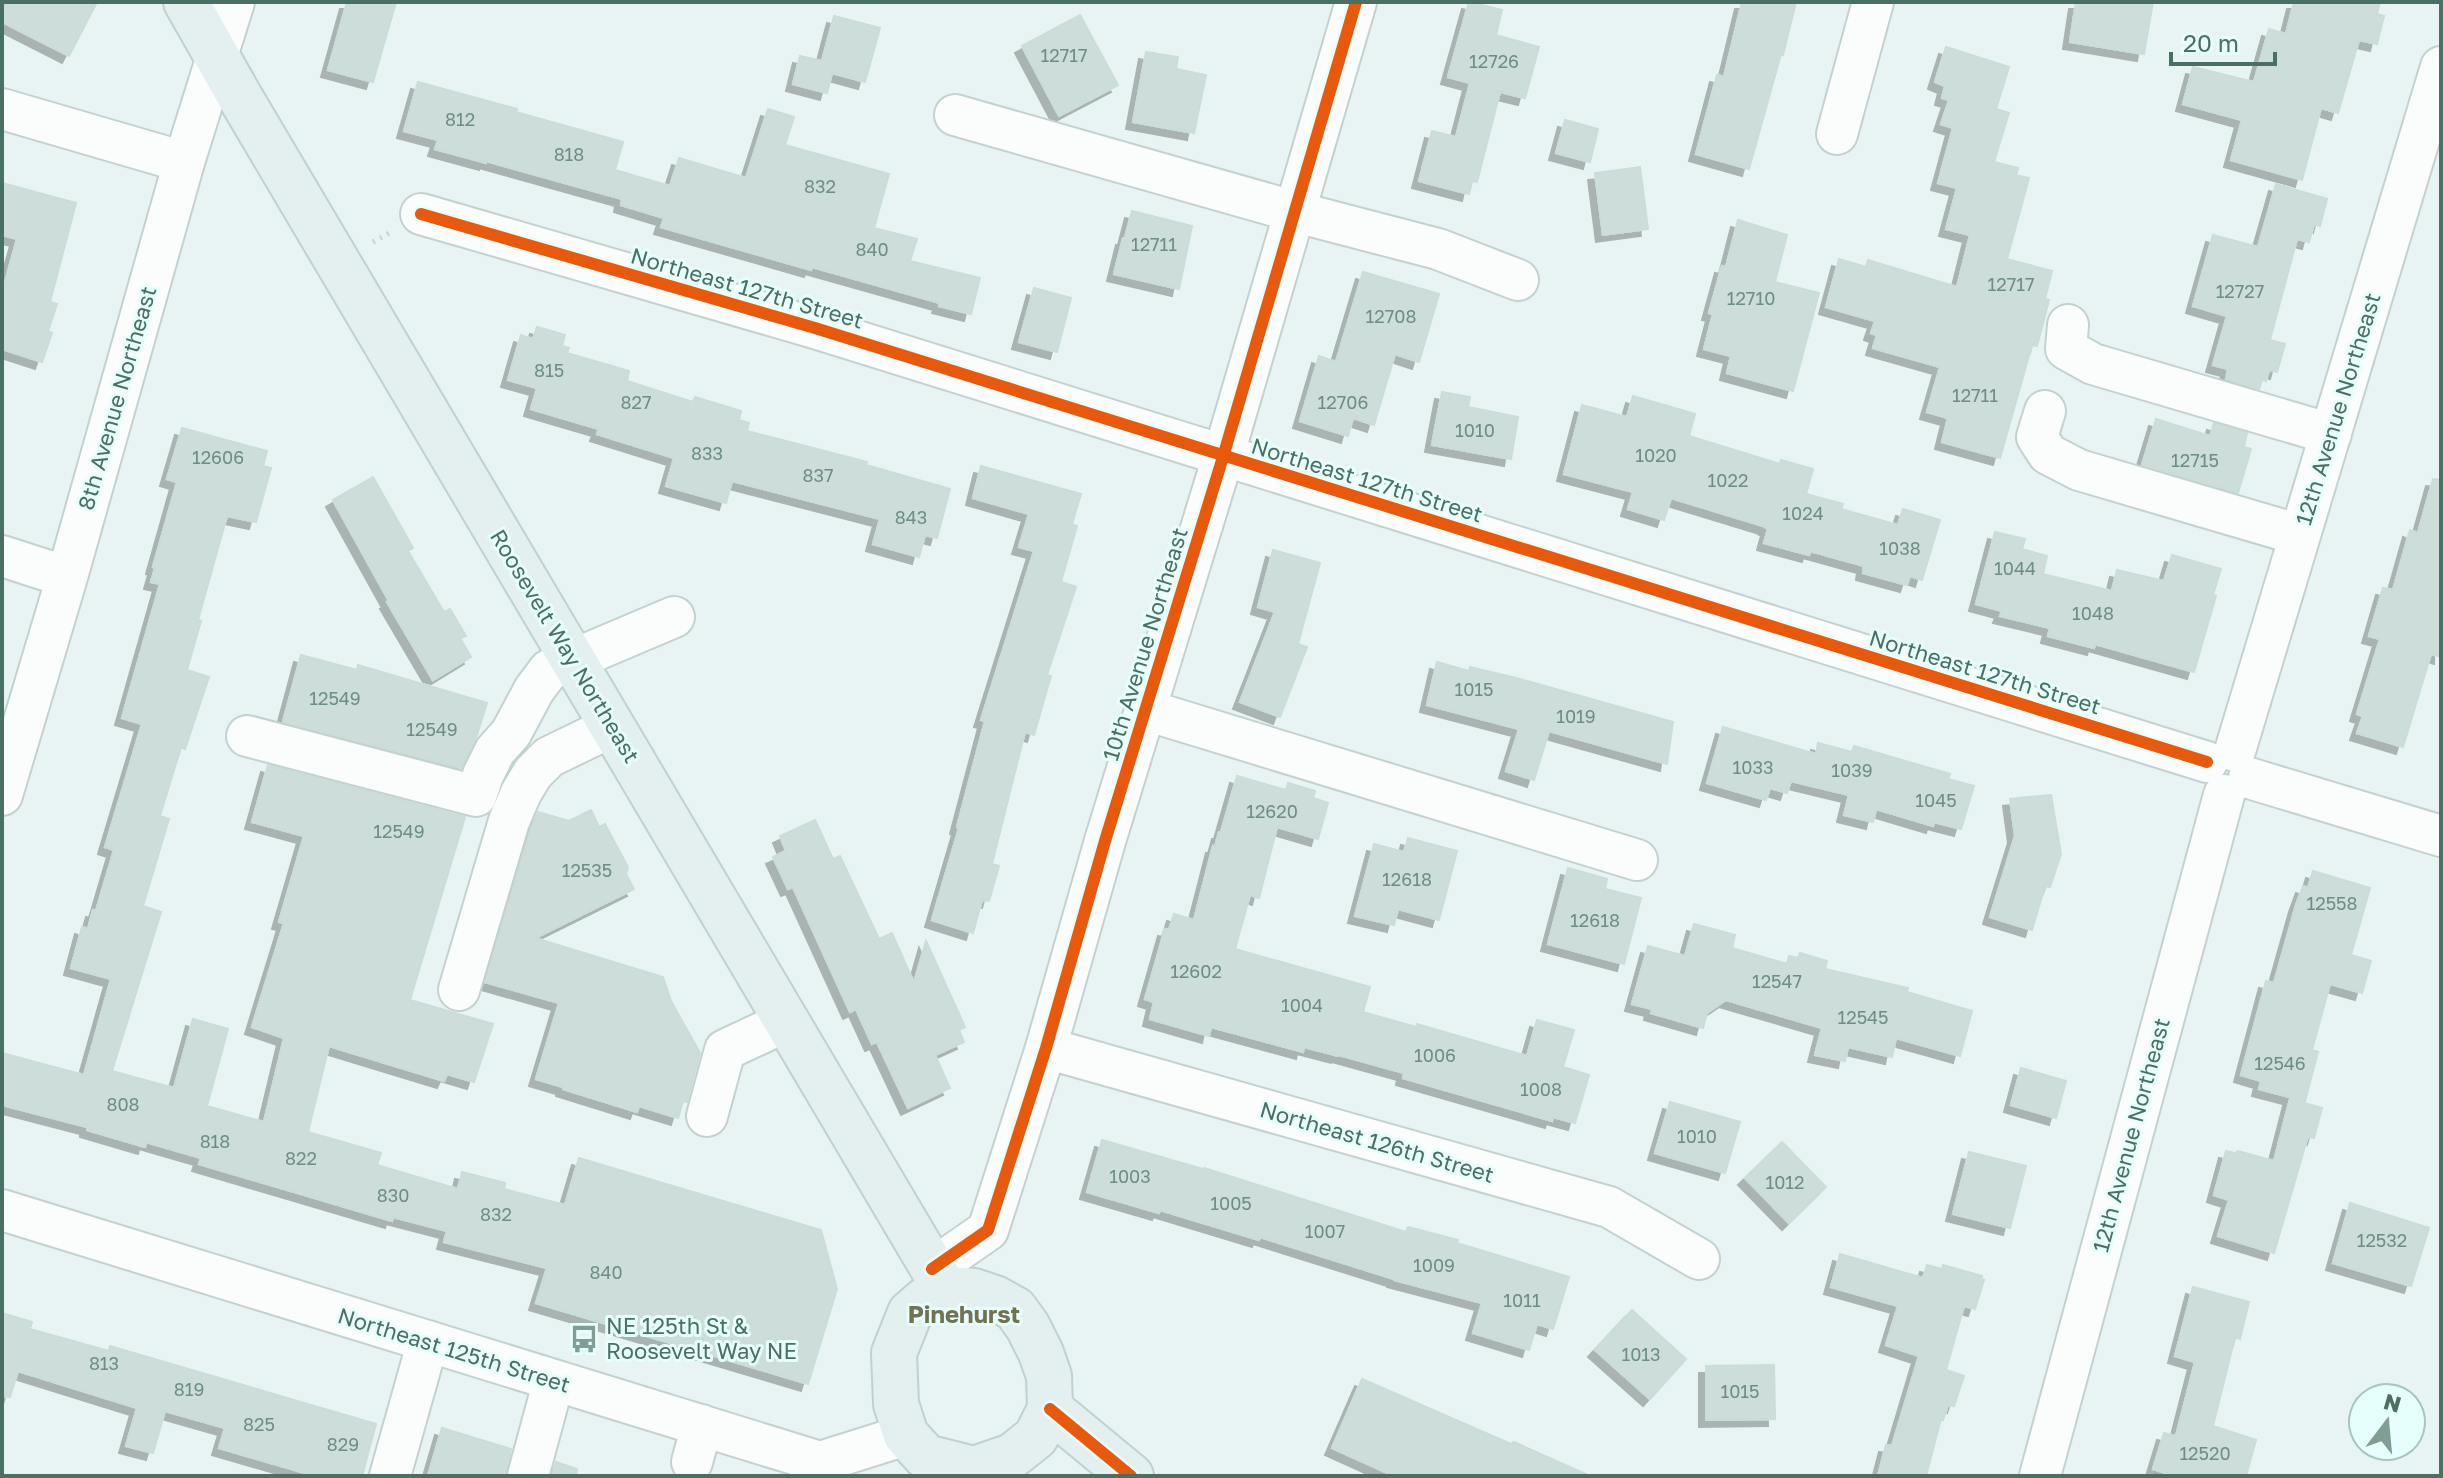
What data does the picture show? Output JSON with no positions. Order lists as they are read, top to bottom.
{
  "streets": {
    "main road": ["Roosevelt Way Northeast"],
    "street": [
      "Northeast 127th Street",
      "8th Avenue Northeast",
      "12th Avenue Northeast",
      "10th Avenue Northeast",
      "Northeast 126th Street",
      "Northeast 125th Street"
    ]
  },
  "crossings": [
    ["Northeast 127th Street", "12th Avenue Northeast"],
    ["Northeast 127th Street", "10th Avenue Northeast"],
    ["8th Avenue Northeast", "Roosevelt Way Northeast"],
    ["10th Avenue Northeast", "Roosevelt Way Northeast"],
    ["10th Avenue Northeast", "Northeast 126th Street"],
    ["10th Avenue Northeast", "Northeast 125th Street"],
    ["Roosevelt Way Northeast", "Northeast 125th Street"]
  ],
  "districts": ["Pinehurst"],
  "places": {
    "bus stop": ["NE 125th St & Roosevelt Way NE"]
  },
  "house_numbers": [
    "12717",
    "12726",
    "812",
    "818",
    "832",
    "12711",
    "840",
    "12717",
    "12727",
    "12710",
    "12708",
    "815",
    "12711",
    "827",
    "12706",
    "1010",
    "833",
    "1020",
    "12606",
    "12715",
    "837",
    "1022",
    "1024",
    "843",
    "1038",
    "1044",
    "1048",
    "1015",
    "12549",
    "1019",
    "12549",
    "1033",
    "1039",
    "1045",
    "12620",
    "12549",
    "12535",
    "12618",
    "12558",
    "12618",
    "12602",
    "12547",
    "1004",
    "12545",
    "1006",
    "12546",
    "1008",
    "808",
    "1010",
    "818",
    "822",
    "1003",
    "1012",
    "830",
    "1005",
    "832",
    "1007",
    "12532",
    "1009",
    "840",
    "1011",
    "1013",
    "813",
    "819",
    "1015",
    "825",
    "829",
    "12520"
  ],
  "scale_bar": "20 m",
  "north": "top"
}
